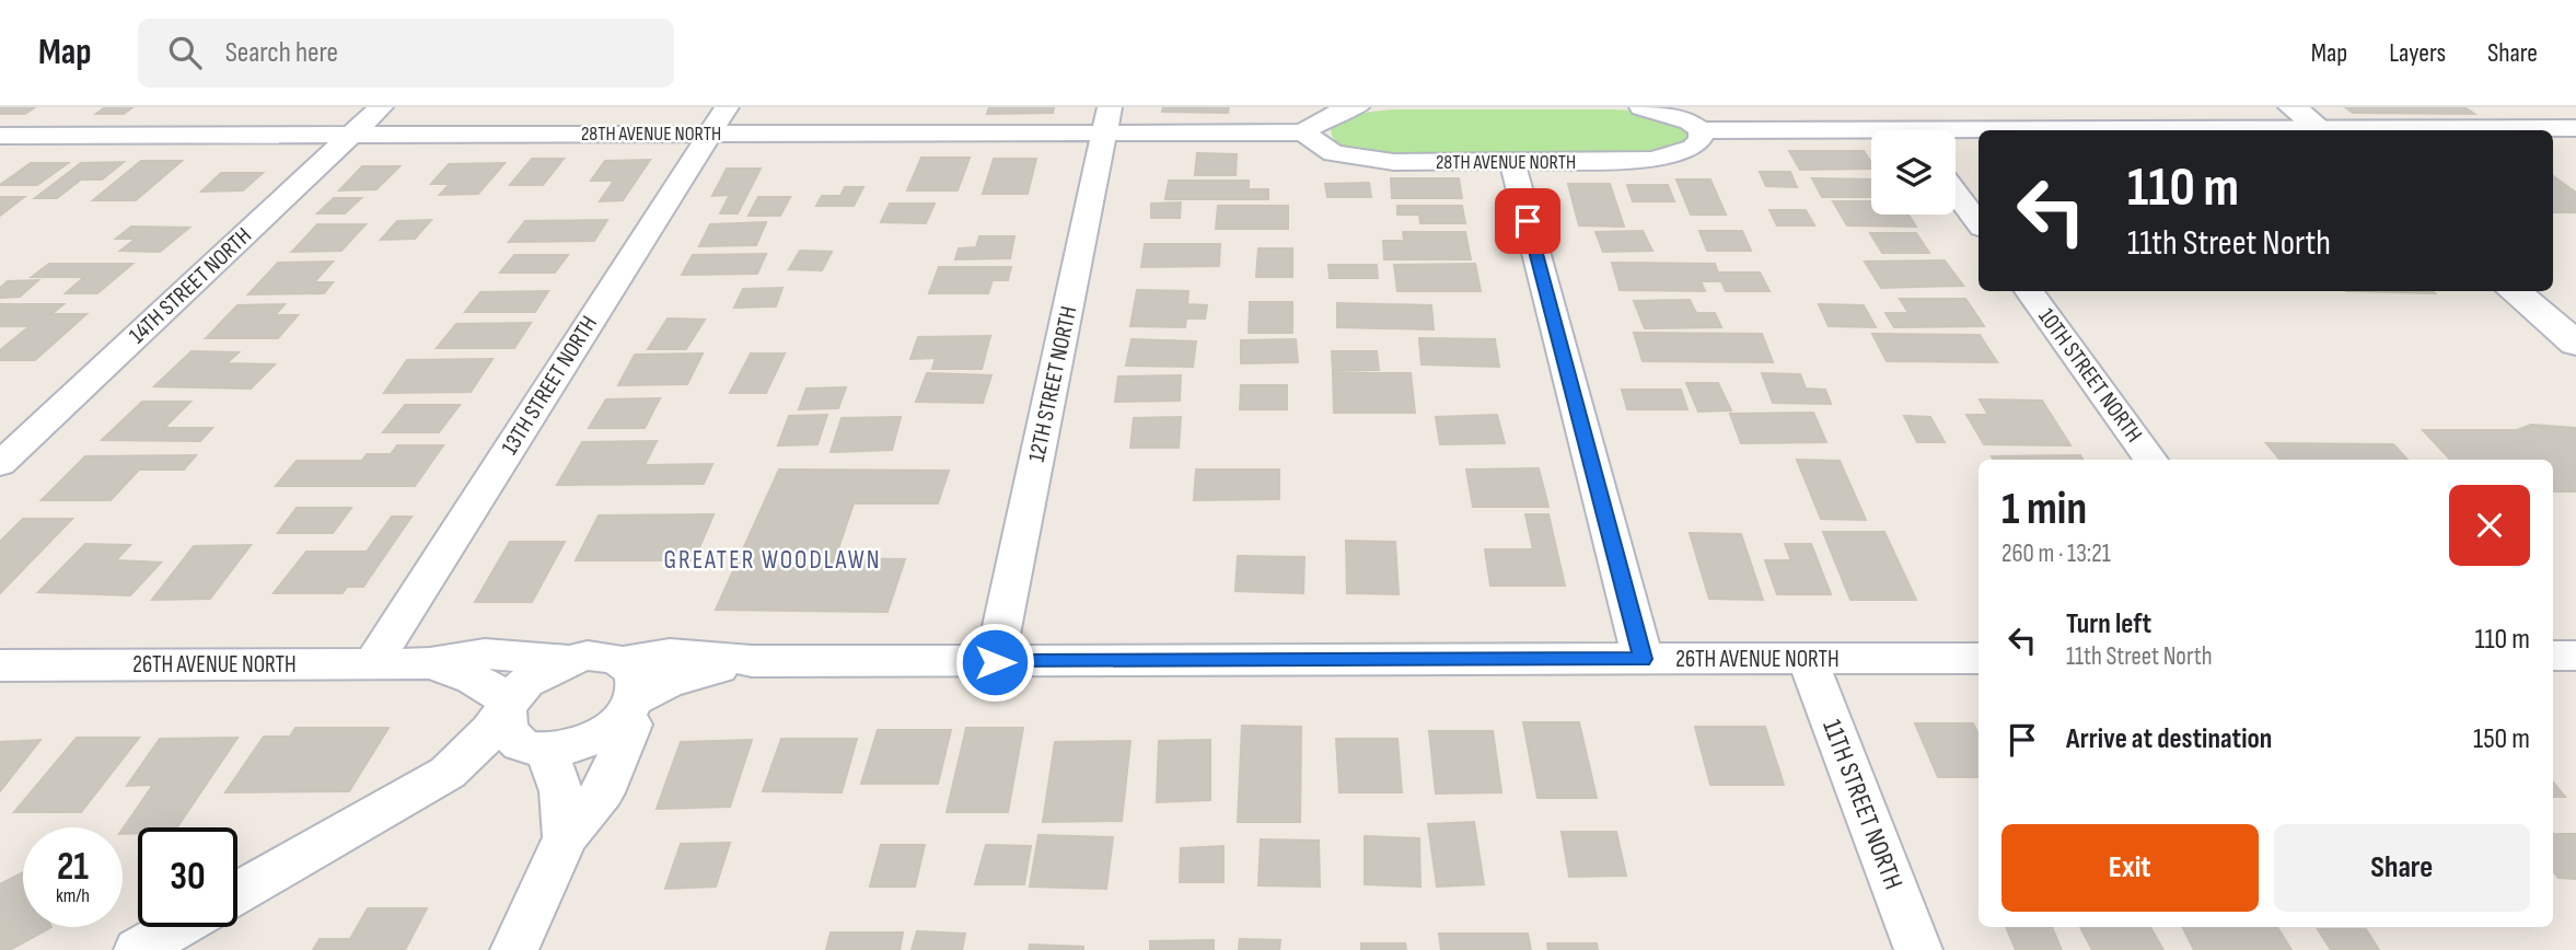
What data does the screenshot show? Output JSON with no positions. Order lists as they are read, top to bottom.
{
  "streets": {
    "street": [
      "28TH AVENUE NORTH",
      "14TH STREET NORTH",
      "10TH STREET NORTH",
      "12TH STREET NORTH",
      "13TH STREET NORTH",
      "26TH AVENUE NORTH",
      "11TH STREET NORTH"
    ]
  },
  "crossings": [
    ["28TH AVENUE NORTH", "14TH STREET NORTH"],
    ["28TH AVENUE NORTH", "12TH STREET NORTH"],
    ["28TH AVENUE NORTH", "13TH STREET NORTH"],
    ["12TH STREET NORTH", "26TH AVENUE NORTH"],
    ["13TH STREET NORTH", "26TH AVENUE NORTH"],
    ["26TH AVENUE NORTH", "11TH STREET NORTH"]
  ],
  "districts": ["GREATER WOODLAWN"],
  "page": {
    "header": "Map",
    "search": "Search here",
    "nav": ["Map", "Layers", "Share"],
    "turn": ["110 m", "11th Street North"],
    "heading": ["1 min", "260 m · 13:21"],
    "list": [
      {
        "name": "Turn left",
        "note": "11th Street North",
        "value": "110 m"
      },
      {
        "name": "Arrive at destination",
        "value": "150 m"
      }
    ],
    "buttons": ["Exit", "Share"],
    "speed": "21 km/h",
    "limit": "30"
  }
}
